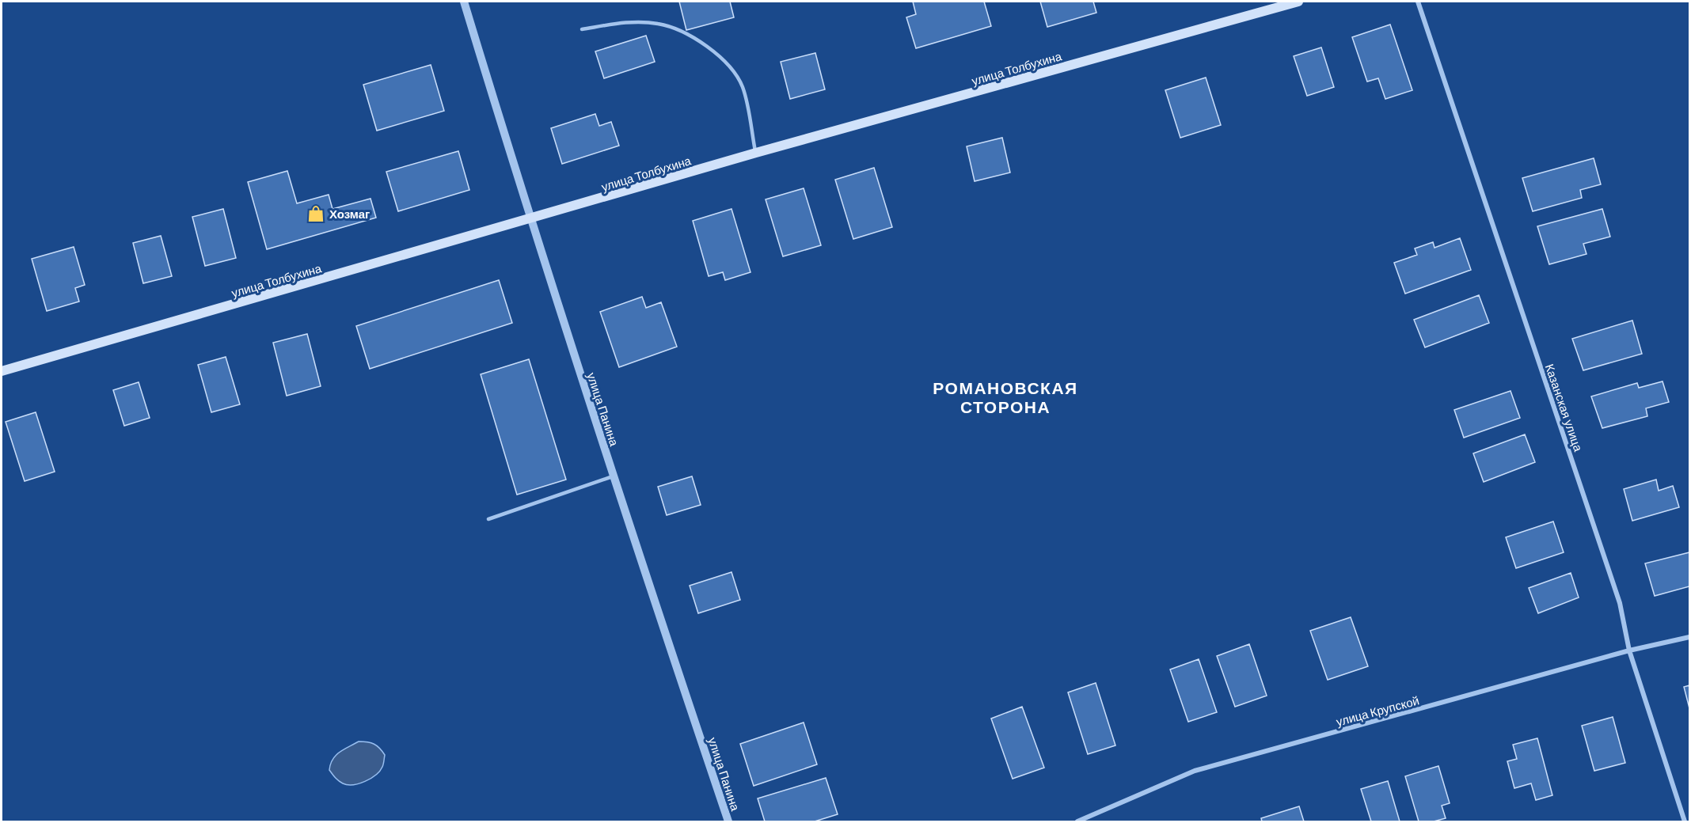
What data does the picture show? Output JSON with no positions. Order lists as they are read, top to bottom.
{
  "streets": {
    "main road": ["улица Толбухина"],
    "street": ["Казанская улица", "улица Панина", "улица Крупской"]
  },
  "crossings": [
    ["улица Толбухина", "улица Панина"],
    ["Казанская улица", "улица Крупской"]
  ],
  "districts": ["РОМАНОВСКАЯ СТОРОНА"],
  "places": {
    "shop": ["Хозмаг"]
  }
}
